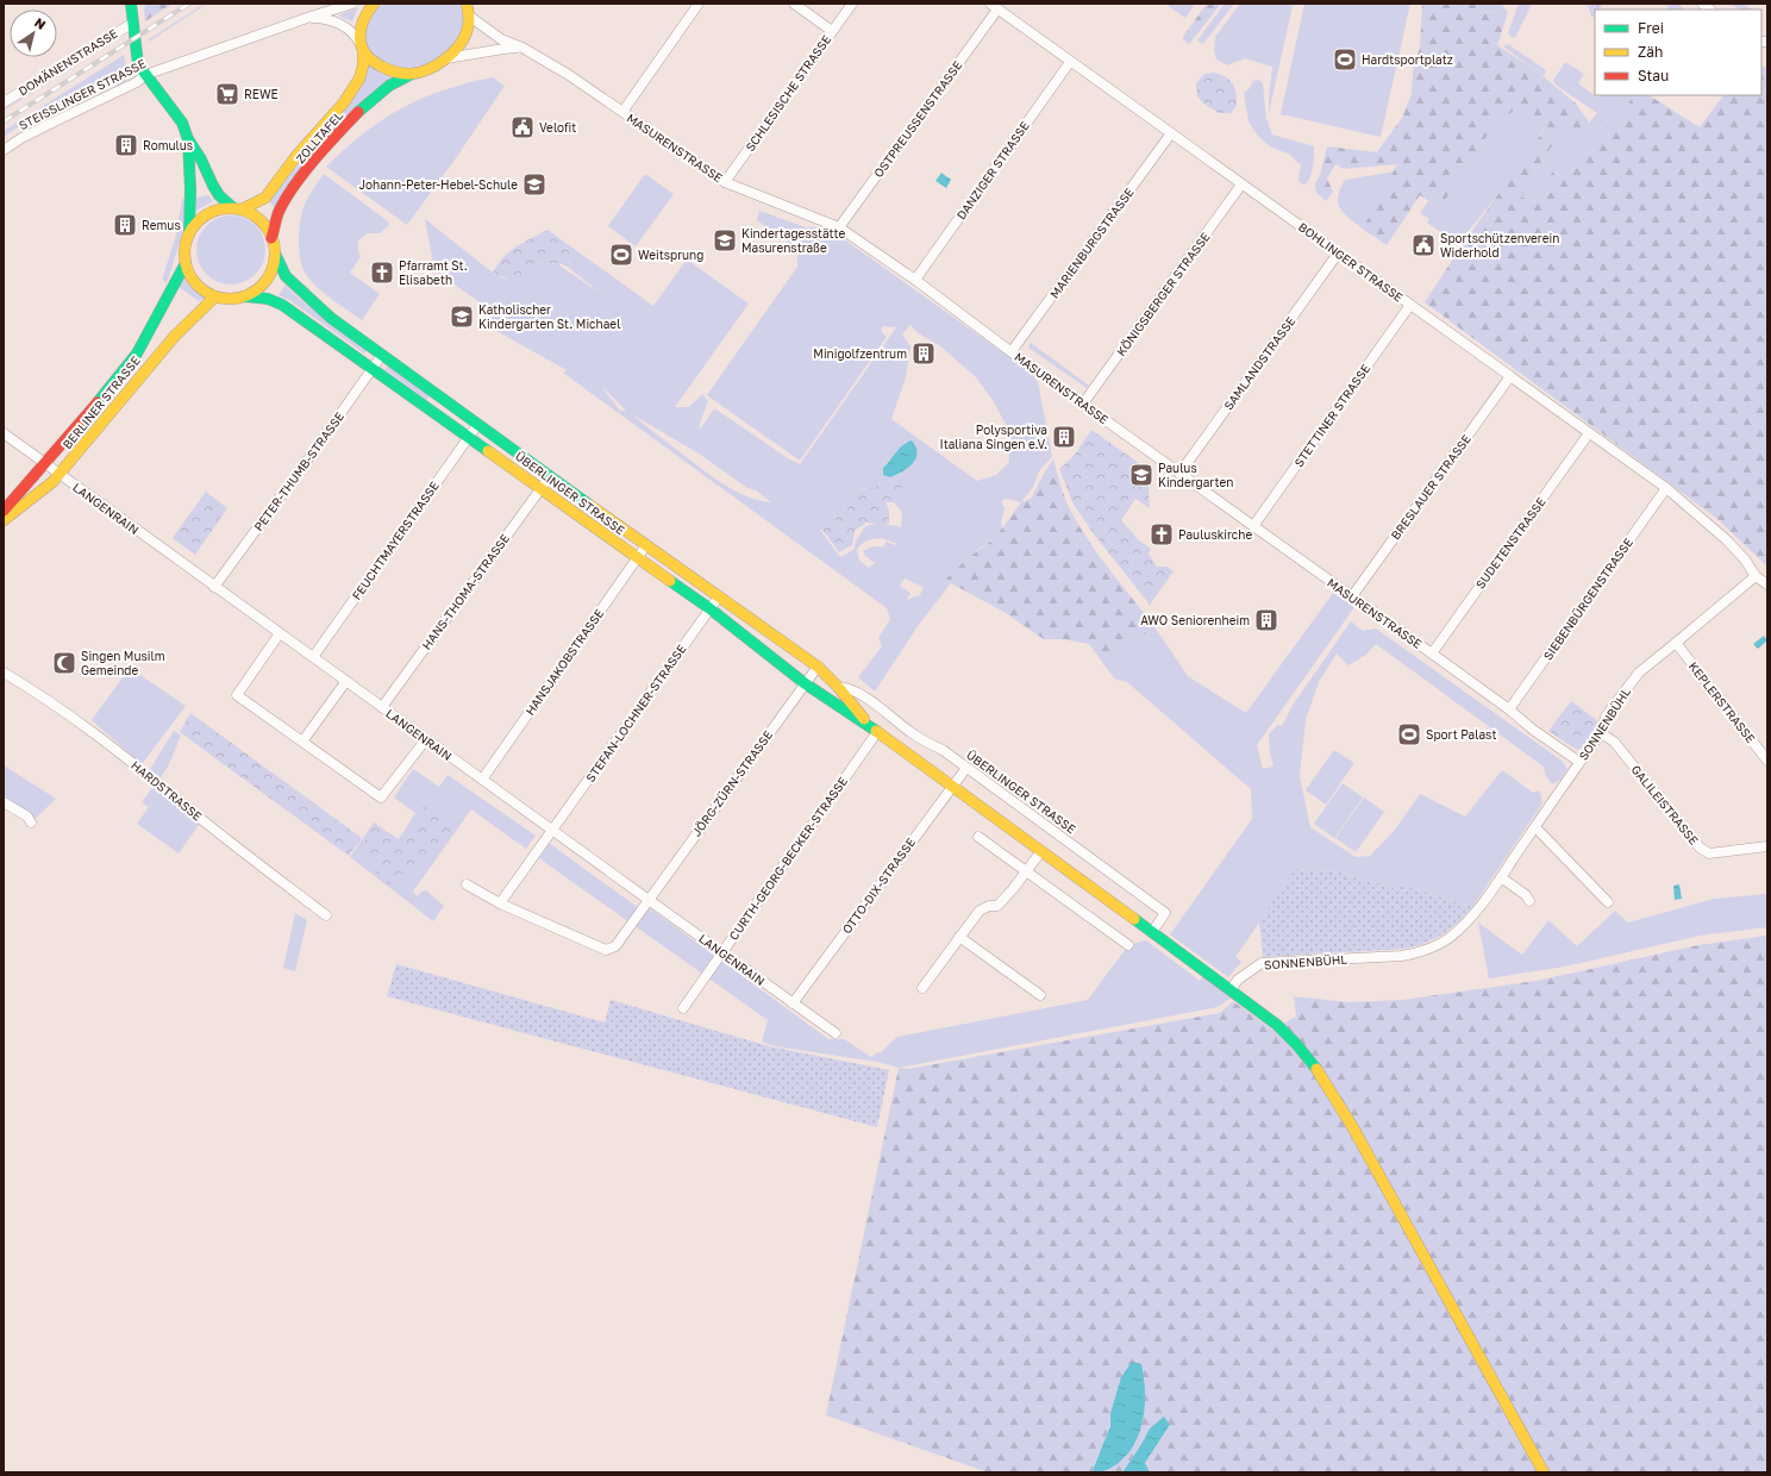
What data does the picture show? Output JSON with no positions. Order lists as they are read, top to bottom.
{
  "streets": {
    "street": [
      "DOMÄNENSTRASSE",
      "SCHLESISCHE STRASSE",
      "STEISSLINGER STRASSE",
      "OSTPREUSSENSTRASSE",
      "ZOLLTAFEL",
      "MASURENSTRASSE",
      "DANZIGER STRASSE",
      "MARIENBURGSTRASSE",
      "BOHLINGER STRASSE",
      "KÖNIGSBERGER STRASSE",
      "SAMLANDSTRASSE",
      "BERLINER STRASSE",
      "STETTINER STRASSE",
      "PETER-THUMB-STRASSE",
      "BRESLAUER STRASSE",
      "ÜBERLINGER STRASSE",
      "LANGENRAIN",
      "FEUCHTMAYERSTRASSE",
      "SUDETENSTRASSE",
      "HANS-THOMA-STRASSE",
      "SIEBENBÜRGENSTRASSE",
      "HANSJAKOBSTRASSE",
      "KEPLERSTRASSE",
      "STEFAN-LOCHNER-STRASSE",
      "SONNENBÜHL",
      "JÖRG-ZÜRN-STRASSE",
      "HARDSTRASSE",
      "GALILEISTRASSE",
      "CURTH-GEORG-BECKER-STRASSE",
      "OTTO-DIX-STRASSE"
    ]
  },
  "crossings": [
    ["SCHLESISCHE STRASSE", "MASURENSTRASSE"],
    ["OSTPREUSSENSTRASSE", "MASURENSTRASSE"],
    ["OSTPREUSSENSTRASSE", "BOHLINGER STRASSE"],
    ["ZOLLTAFEL", "BERLINER STRASSE"],
    ["ZOLLTAFEL", "ÜBERLINGER STRASSE"],
    ["MASURENSTRASSE", "DANZIGER STRASSE"],
    ["MASURENSTRASSE", "MARIENBURGSTRASSE"],
    ["MASURENSTRASSE", "KÖNIGSBERGER STRASSE"],
    ["MASURENSTRASSE", "SAMLANDSTRASSE"],
    ["MASURENSTRASSE", "STETTINER STRASSE"],
    ["MASURENSTRASSE", "BRESLAUER STRASSE"],
    ["MASURENSTRASSE", "SUDETENSTRASSE"],
    ["MASURENSTRASSE", "SIEBENBÜRGENSTRASSE"],
    ["MASURENSTRASSE", "SONNENBÜHL"],
    ["DANZIGER STRASSE", "BOHLINGER STRASSE"],
    ["MARIENBURGSTRASSE", "BOHLINGER STRASSE"],
    ["BOHLINGER STRASSE", "KÖNIGSBERGER STRASSE"],
    ["BOHLINGER STRASSE", "SAMLANDSTRASSE"],
    ["BOHLINGER STRASSE", "STETTINER STRASSE"],
    ["BOHLINGER STRASSE", "BRESLAUER STRASSE"],
    ["BOHLINGER STRASSE", "SUDETENSTRASSE"],
    ["BOHLINGER STRASSE", "SIEBENBÜRGENSTRASSE"],
    ["BOHLINGER STRASSE", "SONNENBÜHL"],
    ["BERLINER STRASSE", "ÜBERLINGER STRASSE"],
    ["BERLINER STRASSE", "LANGENRAIN"],
    ["PETER-THUMB-STRASSE", "ÜBERLINGER STRASSE"],
    ["PETER-THUMB-STRASSE", "LANGENRAIN"],
    ["ÜBERLINGER STRASSE", "FEUCHTMAYERSTRASSE"],
    ["ÜBERLINGER STRASSE", "HANS-THOMA-STRASSE"],
    ["ÜBERLINGER STRASSE", "HANSJAKOBSTRASSE"],
    ["ÜBERLINGER STRASSE", "STEFAN-LOCHNER-STRASSE"],
    ["ÜBERLINGER STRASSE", "SONNENBÜHL"],
    ["ÜBERLINGER STRASSE", "JÖRG-ZÜRN-STRASSE"],
    ["ÜBERLINGER STRASSE", "CURTH-GEORG-BECKER-STRASSE"],
    ["ÜBERLINGER STRASSE", "OTTO-DIX-STRASSE"],
    ["LANGENRAIN", "FEUCHTMAYERSTRASSE"],
    ["LANGENRAIN", "HANS-THOMA-STRASSE"],
    ["LANGENRAIN", "HANSJAKOBSTRASSE"],
    ["LANGENRAIN", "STEFAN-LOCHNER-STRASSE"],
    ["LANGENRAIN", "JÖRG-ZÜRN-STRASSE"],
    ["LANGENRAIN", "CURTH-GEORG-BECKER-STRASSE"],
    ["LANGENRAIN", "OTTO-DIX-STRASSE"],
    ["KEPLERSTRASSE", "SONNENBÜHL"],
    ["STEFAN-LOCHNER-STRASSE", "JÖRG-ZÜRN-STRASSE"],
    ["SONNENBÜHL", "GALILEISTRASSE"]
  ],
  "places": {
    "sports": ["Hardtsportplatz", "Weitsprung", "Sport Palast"],
    "supermarket": ["REWE"],
    "public building": ["Velofit", "Sportschützenverein Widerhold"],
    "building": [
      "Romulus",
      "Remus",
      "Minigolfzentrum",
      "Polysportiva Italiana Singen e.V.",
      "AWO Seniorenheim"
    ],
    "school or university": [
      "Johann-Peter-Hebel-Schule",
      "Kindertagesstätte Masurenstraße",
      "Katholischer Kindergarten St. Michael",
      "Paulus Kindergarten"
    ],
    "church": ["Pfarramt St. Elisabeth", "Pauluskirche"],
    "mosque": ["Singen Musilm Gemeinde"]
  },
  "legend": ["Frei", "Zäh", "Stau"],
  "north": "top right"
}
